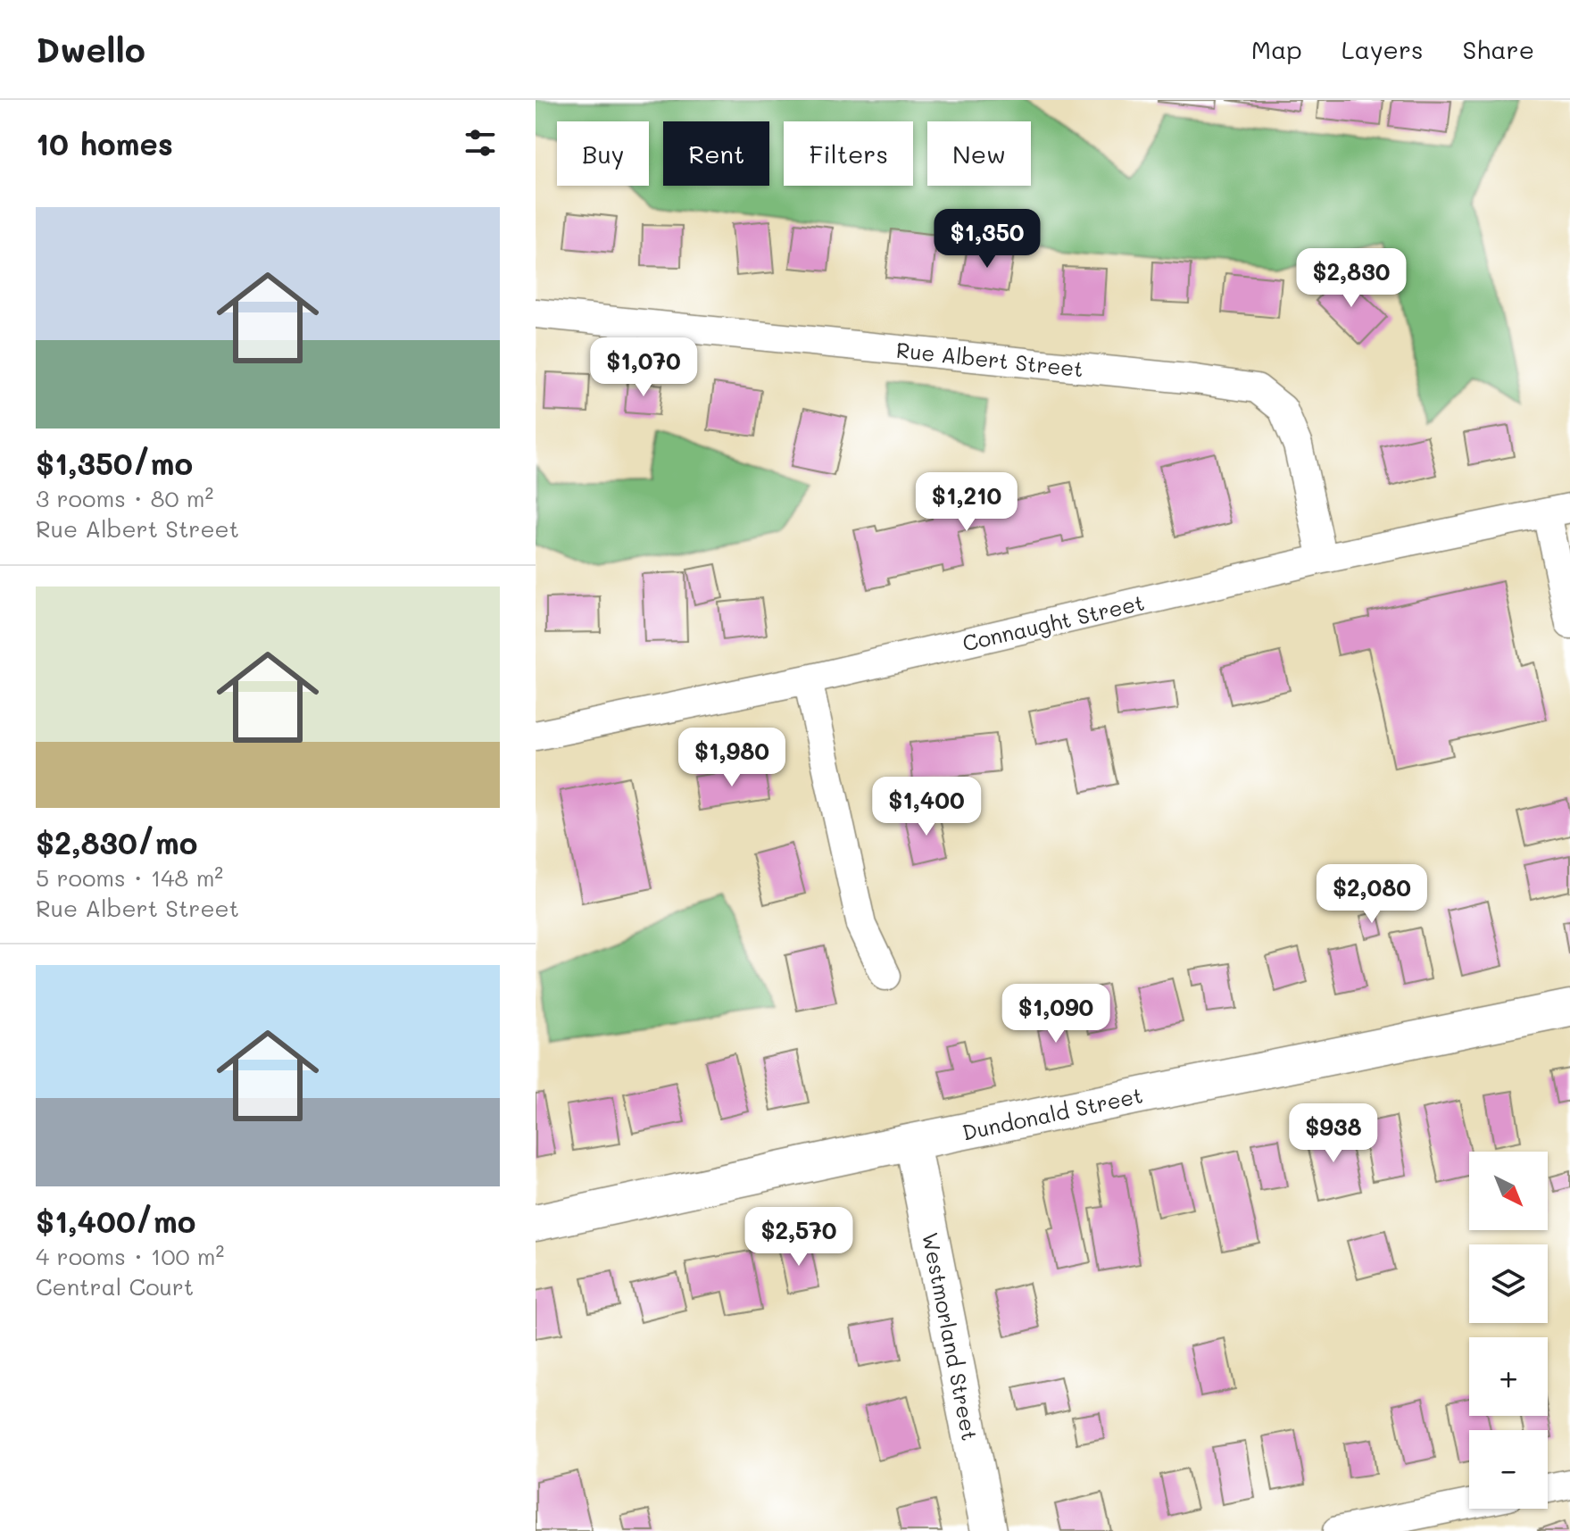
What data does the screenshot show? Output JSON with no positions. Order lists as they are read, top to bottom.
{
  "streets": {
    "street": [
      "Rue Albert Street",
      "Connaught Street",
      "Dundonald Street",
      "Westmorland Street"
    ]
  },
  "crossings": [
    ["Rue Albert Street", "Connaught Street"],
    ["Dundonald Street", "Westmorland Street"]
  ],
  "north": "bottom right",
  "page": {
    "header": "Dwello",
    "nav": ["Map", "Layers", "Share"],
    "heading": "10 homes",
    "chip": [
      "Buy",
      "Rent",
      "Filters",
      "New"
    ],
    "list": [
      {
        "name": "$1,350/mo",
        "note": "3 rooms · 80 m² · Rue Albert Street"
      },
      {
        "name": "$2,830/mo",
        "note": "5 rooms · 148 m² · Rue Albert Street"
      },
      {
        "name": "$1,400/mo",
        "note": "4 rooms · 100 m² · Central Court"
      }
    ],
    "price": [
      "$1,350",
      "$2,830",
      "$1,070",
      "$1,210",
      "$1,980",
      "$1,400",
      "$2,080",
      "$1,090",
      "$938",
      "$2,570"
    ],
    "map_buttons": ["+", "−"]
  }
}
